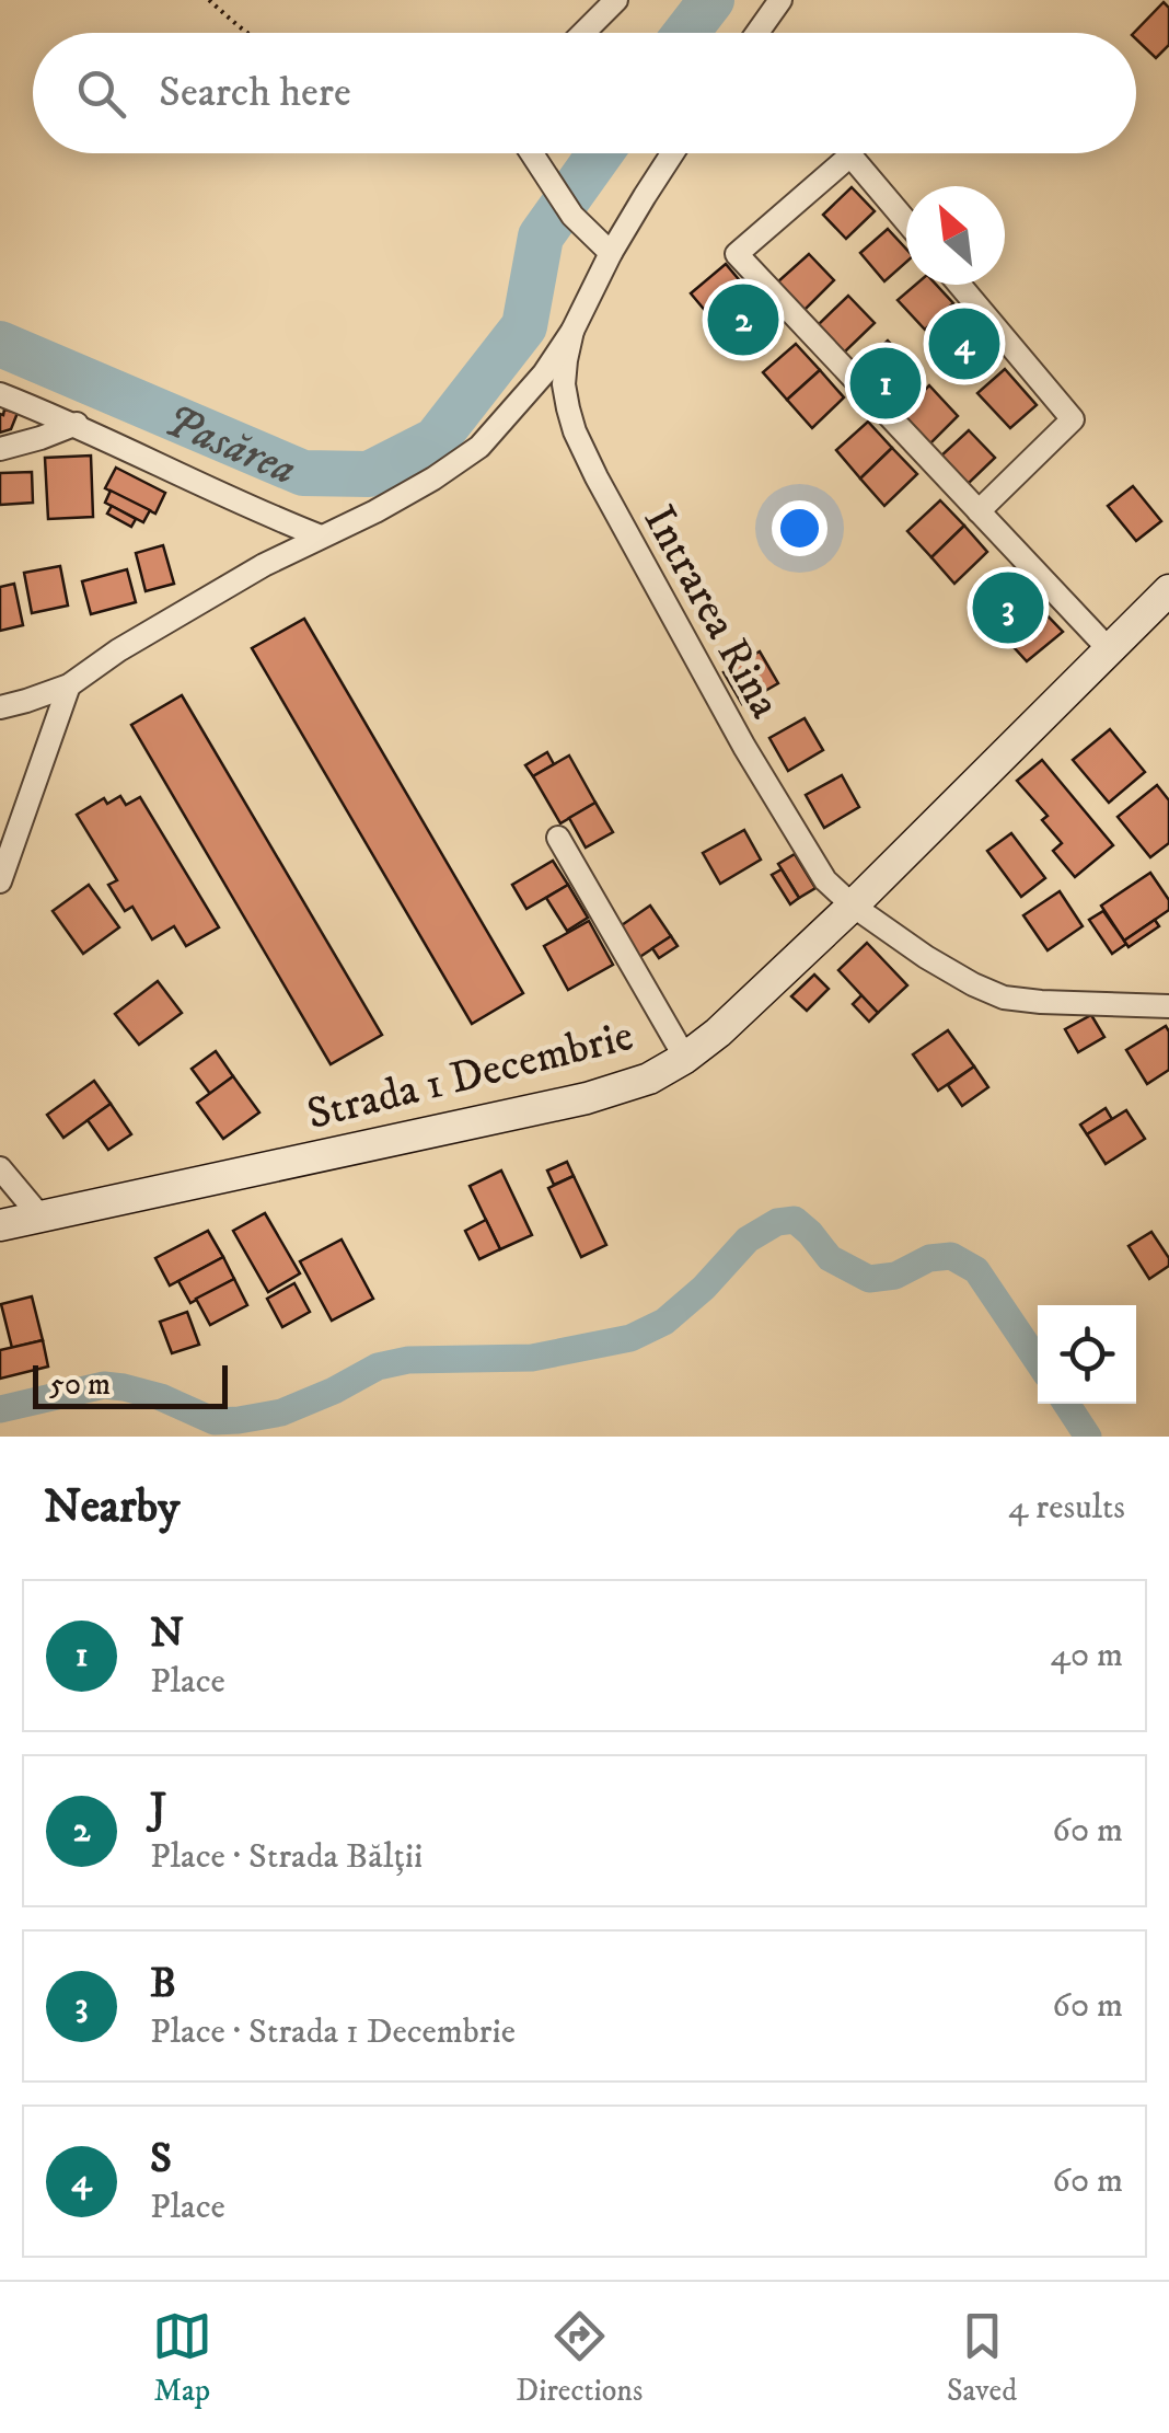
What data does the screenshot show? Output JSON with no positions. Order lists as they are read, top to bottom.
{
  "streets": {
    "main road": ["Strada 1 Decembrie"],
    "street": ["Intrarea Rina"]
  },
  "crossings": [
    ["Intrarea Rina", "Strada 1 Decembrie"]
  ],
  "water": ["Pasărea"],
  "scale_bar": "50 m",
  "north": "top left",
  "page": {
    "search": "Search here",
    "pins": [
      "2",
      "4",
      "1",
      "3"
    ],
    "scale": "50 m",
    "heading": ["Nearby", "4 results"],
    "list": [
      {
        "mark": "1",
        "name": "N",
        "note": "Place",
        "value": "40 m"
      },
      {
        "mark": "2",
        "name": "J",
        "note": "Place · Strada Bălții",
        "value": "60 m"
      },
      {
        "mark": "3",
        "name": "B",
        "note": "Place · Strada 1 Decembrie",
        "value": "60 m"
      },
      {
        "mark": "4",
        "name": "S",
        "note": "Place",
        "value": "60 m"
      }
    ],
    "nav": ["Map", "Directions", "Saved"]
  }
}
